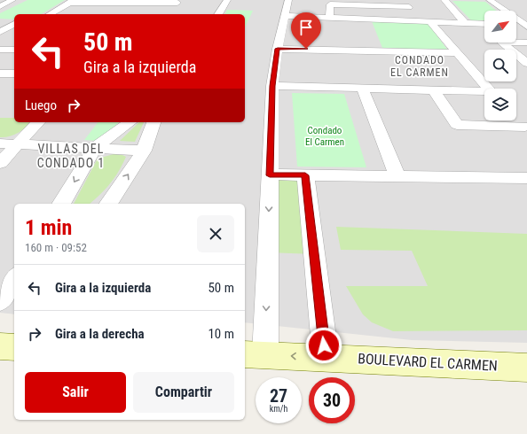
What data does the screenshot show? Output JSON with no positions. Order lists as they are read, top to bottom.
{
  "streets": {
    "main road": ["BOULEVARD EL CARMEN"]
  },
  "districts": ["CONDADO EL CARMEN", "VILLAS DEL CONDADO 1"],
  "parks": ["Condado El Carmen"],
  "north": "top right",
  "page": {
    "turn": ["50 m", "Gira a la izquierda"],
    "then": "Luego",
    "heading": ["1 min", "160 m · 09:52"],
    "list": [
      {
        "name": "Gira a la izquierda",
        "value": "50 m"
      },
      {
        "name": "Gira a la derecha",
        "value": "10 m"
      }
    ],
    "buttons": ["Salir", "Compartir"],
    "speed": "27 km/h",
    "limit": "30"
  }
}
